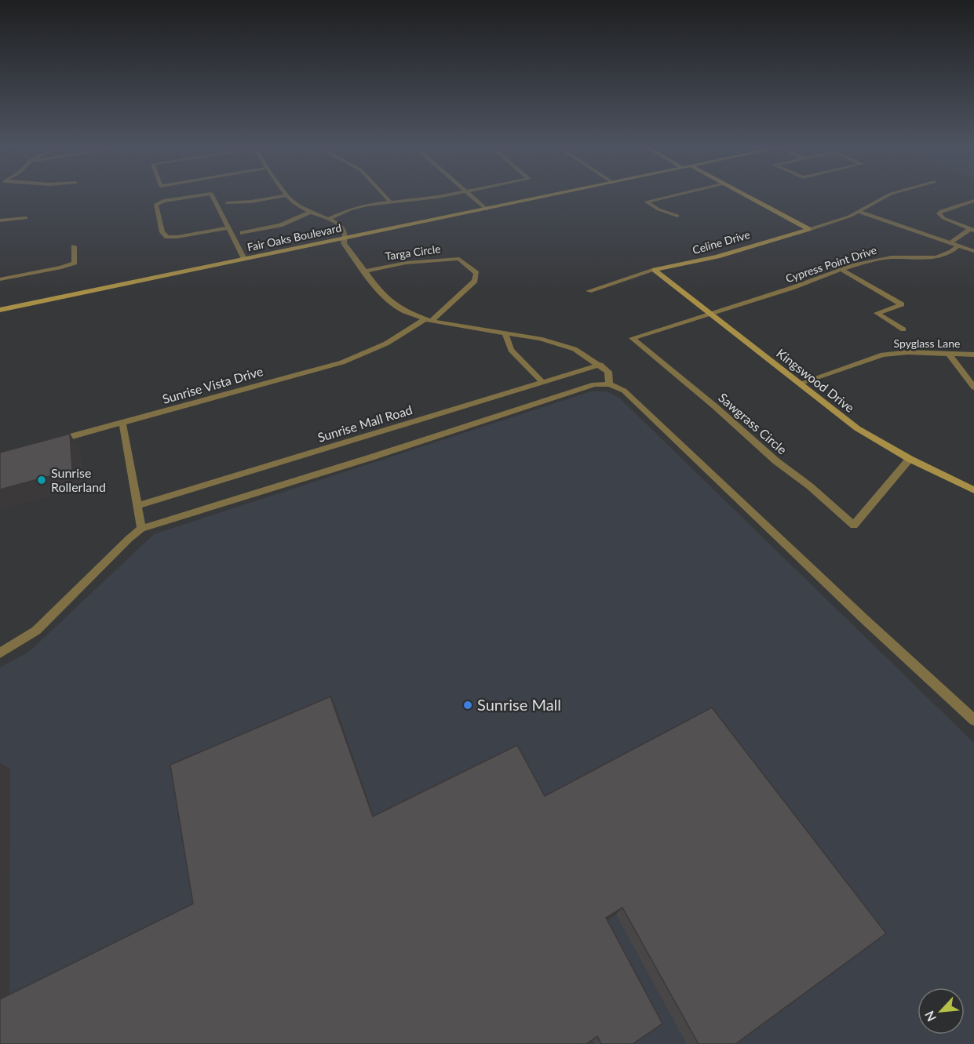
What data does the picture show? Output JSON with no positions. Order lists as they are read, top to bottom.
{
  "streets": {
    "main road": ["Fair Oaks Boulevard", "Celine Drive", "Kingswood Drive"],
    "street": [
      "Targa Circle",
      "Cypress Point Drive",
      "Spyglass Lane",
      "Sunrise Vista Drive",
      "Sunrise Mall Road",
      "Sawgrass Circle"
    ]
  },
  "crossings": [
    ["Celine Drive", "Kingswood Drive"],
    ["Targa Circle", "Sunrise Vista Drive"],
    ["Cypress Point Drive", "Kingswood Drive"],
    ["Cypress Point Drive", "Sawgrass Circle"],
    ["Spyglass Lane", "Kingswood Drive"],
    ["Kingswood Drive", "Sawgrass Circle"]
  ],
  "places": ["Sunrise Rollerland", "Sunrise Mall"],
  "north": "bottom left"
}
